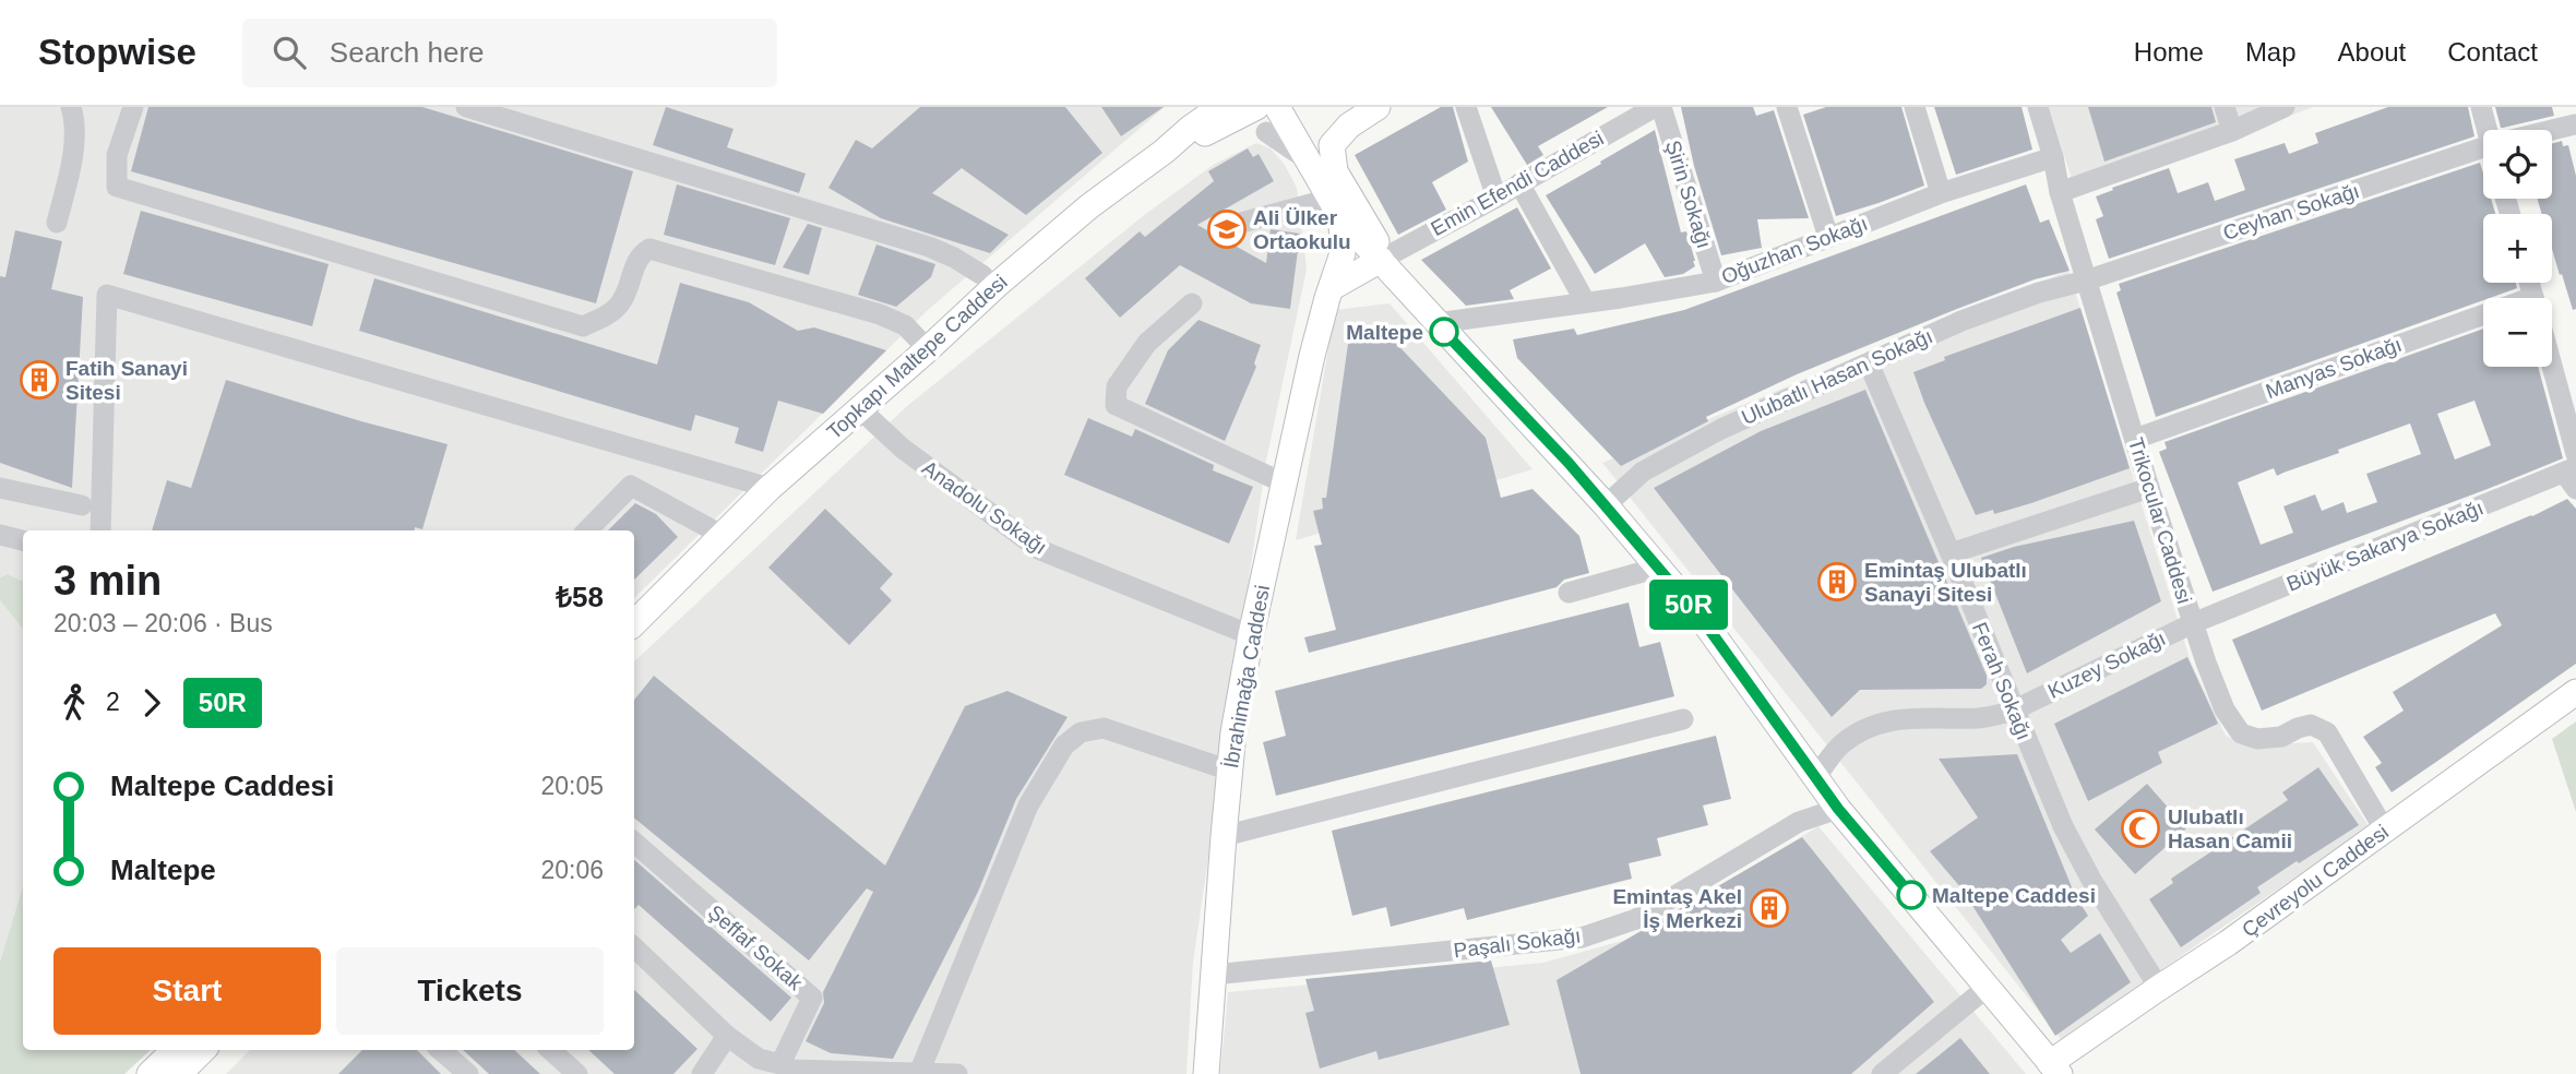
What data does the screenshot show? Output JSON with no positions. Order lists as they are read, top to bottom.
{
  "streets": {
    "main road": ["Topkapı Maltepe Caddesi", "İbrahimağa Caddesi", "Çevreyolu Caddesi"],
    "street": [
      "Emin Efendi Caddesi",
      "Şirin Sokağı",
      "Ceyhan Sokağı",
      "Oğuzhan Sokağı",
      "Manyas Sokağı",
      "Ulubatlı Hasan Sokağı",
      "Anadolu Sokağı",
      "Trikocular Caddesi",
      "Büyük Sakarya Sokağı",
      "Kuzey Sokağı",
      "Ferah Sokağı",
      "Paşalı Sokağı",
      "Şeffaf Sokak"
    ]
  },
  "crossings": [
    ["Şirin Sokağı", "Oğuzhan Sokağı"],
    ["Ceyhan Sokağı", "Ulubatlı Hasan Sokağı"],
    ["Ceyhan Sokağı", "Trikocular Caddesi"],
    ["Oğuzhan Sokağı", "Trikocular Caddesi"],
    ["Topkapı Maltepe Caddesi", "Anadolu Sokağı"],
    ["Manyas Sokağı", "Trikocular Caddesi"],
    ["Ulubatlı Hasan Sokağı", "Trikocular Caddesi"],
    ["Ulubatlı Hasan Sokağı", "Ferah Sokağı"],
    ["Anadolu Sokağı", "İbrahimağa Caddesi"],
    ["Trikocular Caddesi", "Büyük Sakarya Sokağı"],
    ["Trikocular Caddesi", "Kuzey Sokağı"],
    ["Trikocular Caddesi", "Çevreyolu Caddesi"],
    ["Büyük Sakarya Sokağı", "Kuzey Sokağı"],
    ["Kuzey Sokağı", "Ferah Sokağı"],
    ["İbrahimağa Caddesi", "Paşalı Sokağı"],
    ["Ferah Sokağı", "Çevreyolu Caddesi"]
  ],
  "places": {
    "school or university": ["Ali Ülker Ortaokulu"],
    "other": ["Maltepe", "Maltepe Caddesi"],
    "building": ["Fatih Sanayi Sitesi", "Emintaş Ulubatlı Sanayi Sitesi", "Emintaş Akel İş Merkezi"],
    "mosque": ["Ulubatlı Hasan Camii"]
  },
  "lines": ["bus line 50R"],
  "page": {
    "header": "Stopwise",
    "search": "Search here",
    "nav": [
      "Home",
      "Map",
      "About",
      "Contact"
    ],
    "on_map": "50R",
    "map_buttons": ["+", "−"],
    "heading": ["3 min", "20:03 – 20:06 · Bus", "₺58"],
    "legs": ["2", "50R"],
    "list": [
      {
        "name": "Maltepe Caddesi",
        "value": "20:05"
      },
      {
        "name": "Maltepe",
        "value": "20:06"
      }
    ],
    "buttons": ["Start", "Tickets"]
  }
}
